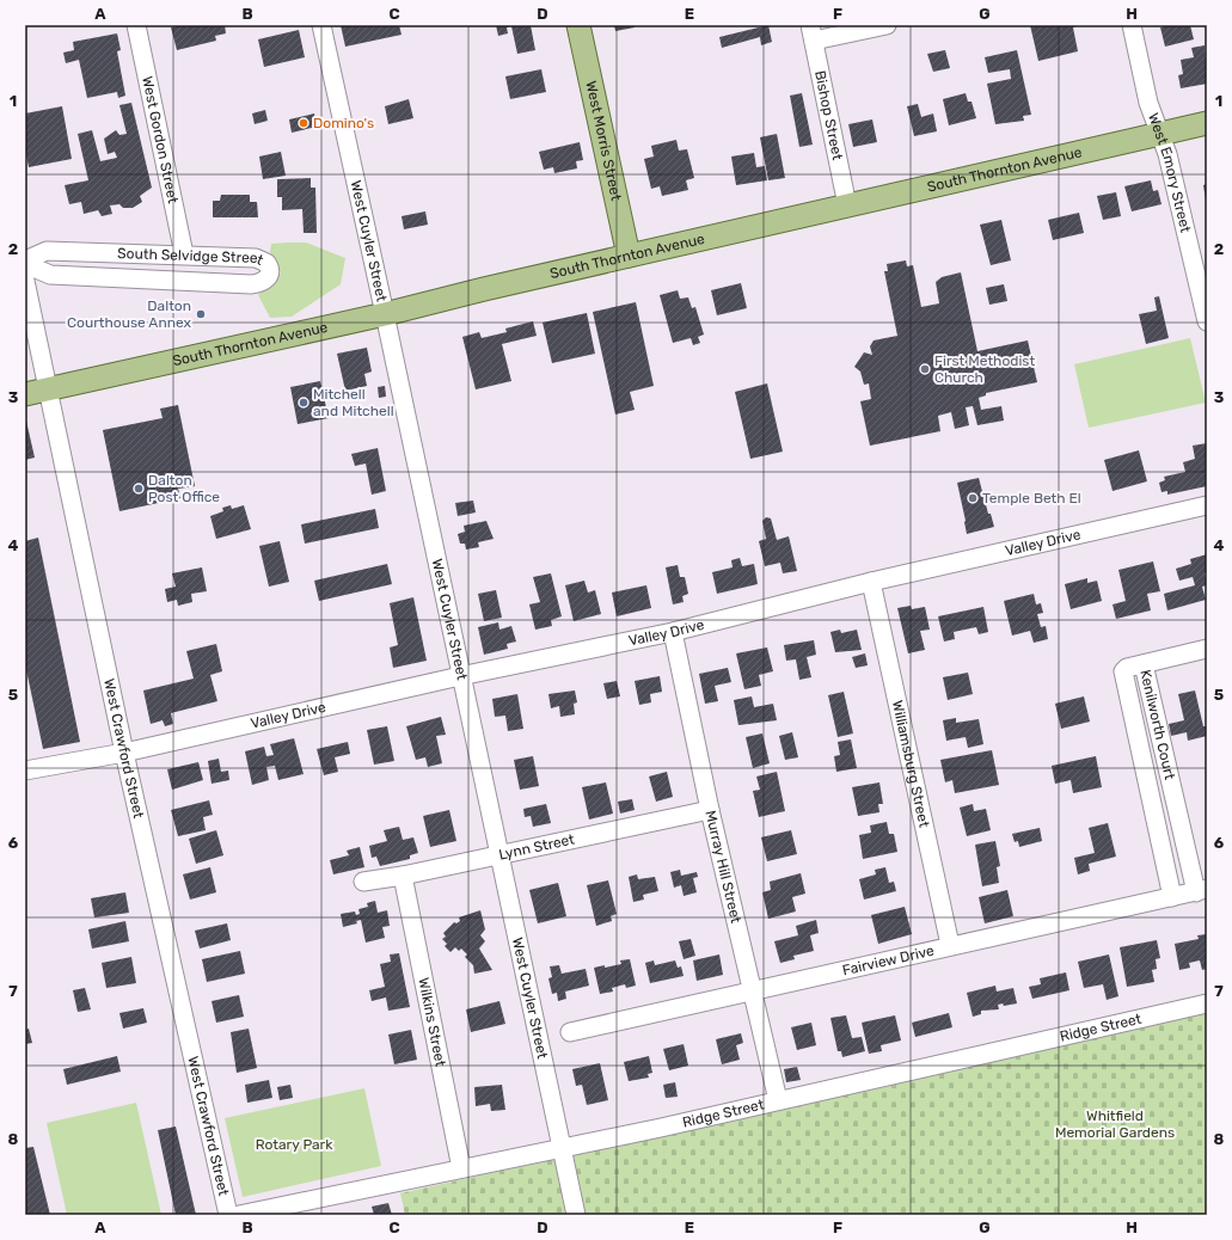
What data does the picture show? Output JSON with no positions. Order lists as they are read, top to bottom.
{
  "streets": {
    "main road": ["West Morris Street", "South Thornton Avenue"],
    "street": [
      "Bishop Street",
      "West Gordon Street",
      "West Emory Street",
      "West Cuyler Street",
      "South Selvidge Street",
      "Valley Drive",
      "Kenilworth Court",
      "West Crawford Street",
      "Williamsburg Street",
      "Lynn Street",
      "Murray Hill Street",
      "Fairview Drive",
      "Wilkins Street",
      "Ridge Street"
    ]
  },
  "crossings": [
    ["Bishop Street", "South Thornton Avenue"],
    ["West Gordon Street", "South Selvidge Street"],
    ["West Morris Street", "South Thornton Avenue"],
    ["South Thornton Avenue", "West Emory Street"],
    ["South Thornton Avenue", "West Cuyler Street"],
    ["South Thornton Avenue", "West Crawford Street"],
    ["West Cuyler Street", "Valley Drive"],
    ["West Cuyler Street", "Lynn Street"],
    ["West Cuyler Street", "Ridge Street"],
    ["Valley Drive", "West Crawford Street"],
    ["Valley Drive", "Williamsburg Street"],
    ["Valley Drive", "Murray Hill Street"],
    ["Kenilworth Court", "Fairview Drive"],
    ["Williamsburg Street", "Fairview Drive"],
    ["Lynn Street", "Murray Hill Street"],
    ["Lynn Street", "Wilkins Street"],
    ["Murray Hill Street", "Fairview Drive"],
    ["Murray Hill Street", "Ridge Street"],
    ["Wilkins Street", "Ridge Street"]
  ],
  "parks": ["Whitfield Memorial Gardens", "Rotary Park"],
  "places": [
    "Domino's",
    "Dalton Courthouse Annex",
    "First Methodist Church",
    "Mitchell and Mitchell",
    "Dalton Post Office",
    "Temple Beth El"
  ],
  "grid": {
    "columns": [
      "A",
      "B",
      "C",
      "D",
      "E",
      "F",
      "G",
      "H"
    ],
    "rows": [
      "1",
      "2",
      "3",
      "4",
      "5",
      "6",
      "7",
      "8"
    ]
  }
}
